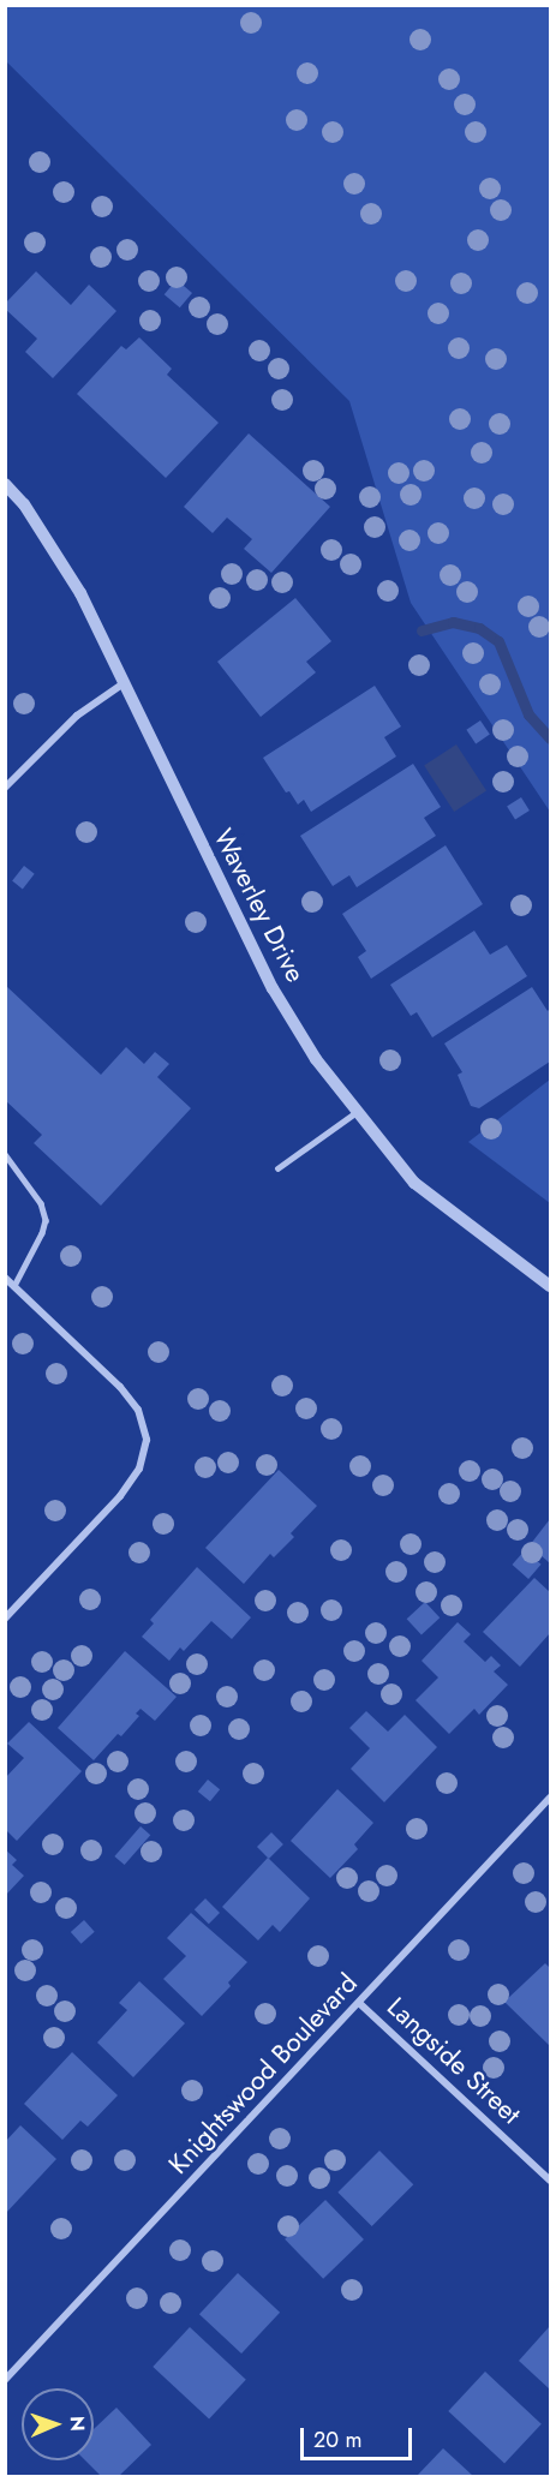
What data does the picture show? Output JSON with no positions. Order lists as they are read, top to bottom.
{
  "streets": {
    "street": ["Waverley Drive", "Langside Street", "Knightswood Boulevard"]
  },
  "crossings": [
    ["Langside Street", "Knightswood Boulevard"]
  ],
  "scale_bar": "20 m",
  "north": "right"
}
